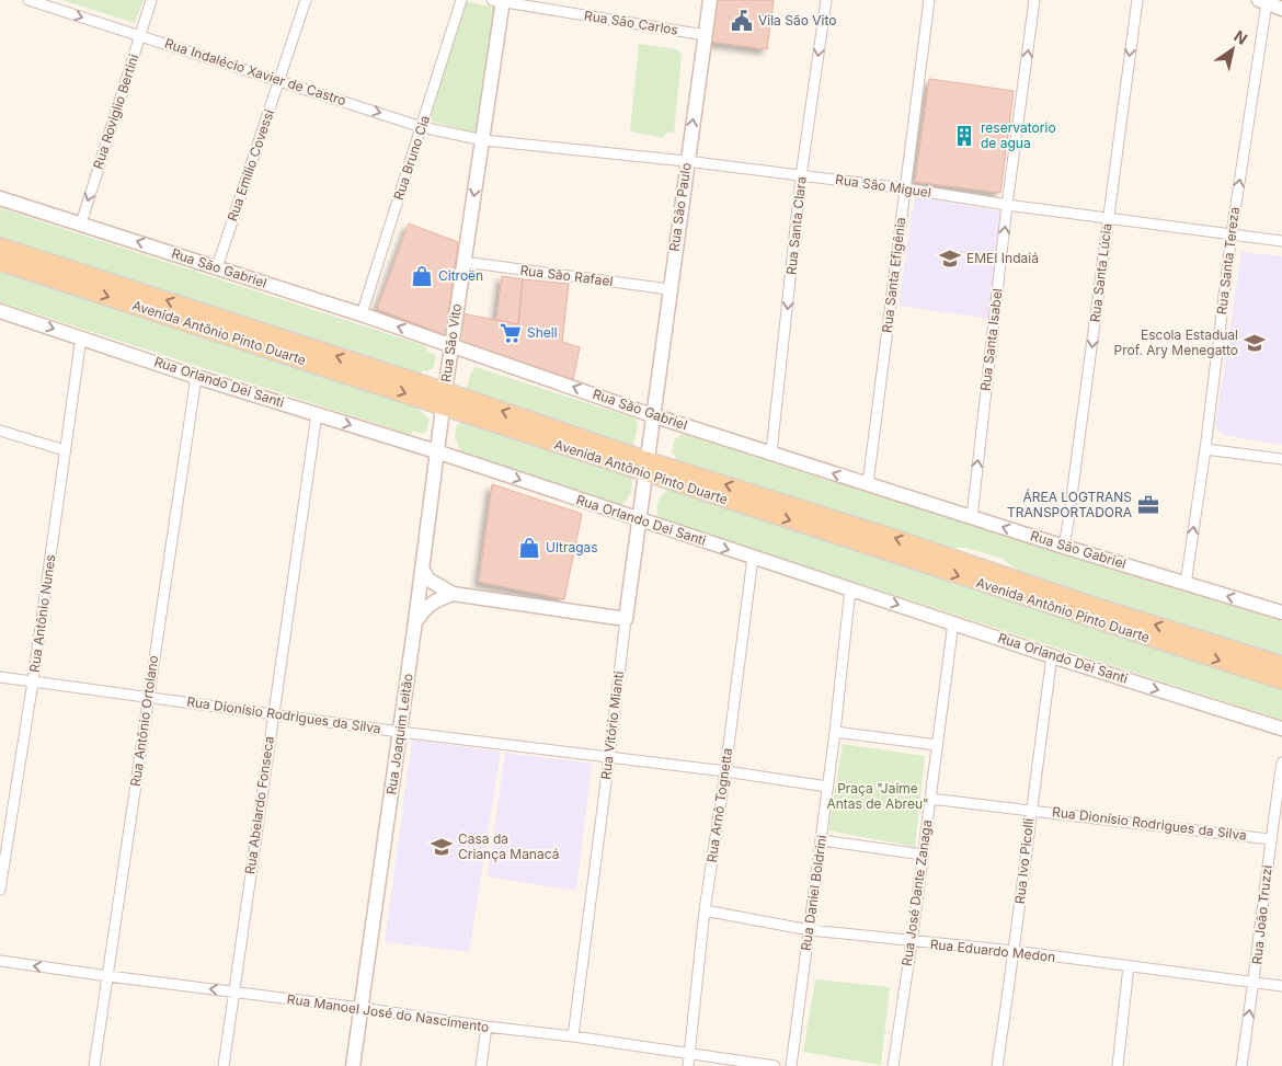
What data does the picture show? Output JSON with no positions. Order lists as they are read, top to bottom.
{
  "streets": {
    "main road": [
      "Rua São Paulo",
      "Rua São Gabriel",
      "Avenida Antônio Pinto Duarte",
      "Rua São Vito",
      "Rua Orlando Dei Santi",
      "Rua Vitório Mianti",
      "Rua Joaquim Leitão"
    ],
    "street": [
      "Rua São Carlos",
      "Rua Indalécio Xavier de Castro",
      "Rua Roviglio Bertini",
      "Rua Bruno Cia",
      "Rua Emílio Covessi",
      "Rua São Miguel",
      "Rua Santa Clara",
      "Rua Santa Tereza",
      "Rua Santa Lúcia",
      "Rua Santa Efigênia",
      "Rua São Rafael",
      "Rua Santa Isabel",
      "Rua Antônio Nunes",
      "Rua Dionísio Rodrigues da Silva",
      "Rua Antônio Ortolano",
      "Rua Abelardo Fonseca",
      "Rua Arnô Tognetta",
      "Rua Ivo Picolli",
      "Rua Daniel Boldrini",
      "Rua José Dante Zanaga",
      "Rua João Truzzi",
      "Rua Eduardo Medon",
      "Rua Manoel José do Nascimento"
    ]
  },
  "crossings": [
    ["Rua São Carlos", "Rua São Paulo"],
    ["Rua São Carlos", "Rua São Vito"],
    ["Rua Indalécio Xavier de Castro", "Rua Roviglio Bertini"],
    ["Rua Indalécio Xavier de Castro", "Rua Bruno Cia"],
    ["Rua Indalécio Xavier de Castro", "Rua Emílio Covessi"],
    ["Rua Indalécio Xavier de Castro", "Rua São Miguel"],
    ["Rua Indalécio Xavier de Castro", "Rua São Vito"],
    ["Rua Roviglio Bertini", "Rua São Gabriel"],
    ["Rua Bruno Cia", "Rua São Gabriel"],
    ["Rua Emílio Covessi", "Rua São Gabriel"],
    ["Rua São Miguel", "Rua São Paulo"],
    ["Rua São Miguel", "Rua Santa Clara"],
    ["Rua São Miguel", "Rua Santa Tereza"],
    ["Rua São Miguel", "Rua Santa Lúcia"],
    ["Rua São Miguel", "Rua Santa Efigênia"],
    ["Rua São Miguel", "Rua Santa Isabel"],
    ["Rua São Miguel", "Rua São Vito"],
    ["Rua São Paulo", "Rua São Gabriel"],
    ["Rua São Paulo", "Rua São Rafael"],
    ["Rua São Paulo", "Rua Vitório Mianti"],
    ["Rua Santa Clara", "Rua São Gabriel"],
    ["Rua Santa Tereza", "Rua São Gabriel"],
    ["Rua São Gabriel", "Rua Santa Lúcia"],
    ["Rua São Gabriel", "Rua Santa Efigênia"],
    ["Rua São Gabriel", "Rua Santa Isabel"],
    ["Rua São Gabriel", "Rua São Vito"],
    ["Rua São Gabriel", "Rua Vitório Mianti"],
    ["Rua São Rafael", "Rua São Vito"],
    ["Avenida Antônio Pinto Duarte", "Rua São Vito"],
    ["Avenida Antônio Pinto Duarte", "Rua Vitório Mianti"],
    ["Rua São Vito", "Rua Orlando Dei Santi"],
    ["Rua São Vito", "Rua Joaquim Leitão"],
    ["Rua Orlando Dei Santi", "Rua Antônio Nunes"],
    ["Rua Orlando Dei Santi", "Rua Antônio Ortolano"],
    ["Rua Orlando Dei Santi", "Rua Vitório Mianti"],
    ["Rua Orlando Dei Santi", "Rua Abelardo Fonseca"],
    ["Rua Orlando Dei Santi", "Rua Arnô Tognetta"],
    ["Rua Orlando Dei Santi", "Rua Ivo Picolli"],
    ["Rua Orlando Dei Santi", "Rua Daniel Boldrini"],
    ["Rua Orlando Dei Santi", "Rua José Dante Zanaga"],
    ["Rua Antônio Nunes", "Rua Dionísio Rodrigues da Silva"],
    ["Rua Dionísio Rodrigues da Silva", "Rua Antônio Ortolano"],
    ["Rua Dionísio Rodrigues da Silva", "Rua Vitório Mianti"],
    ["Rua Dionísio Rodrigues da Silva", "Rua Joaquim Leitão"],
    ["Rua Dionísio Rodrigues da Silva", "Rua Abelardo Fonseca"],
    ["Rua Dionísio Rodrigues da Silva", "Rua Arnô Tognetta"],
    ["Rua Dionísio Rodrigues da Silva", "Rua Ivo Picolli"],
    ["Rua Dionísio Rodrigues da Silva", "Rua Daniel Boldrini"],
    ["Rua Dionísio Rodrigues da Silva", "Rua José Dante Zanaga"],
    ["Rua Dionísio Rodrigues da Silva", "Rua João Truzzi"],
    ["Rua Antônio Ortolano", "Rua Manoel José do Nascimento"],
    ["Rua Vitório Mianti", "Rua Manoel José do Nascimento"],
    ["Rua Joaquim Leitão", "Rua Manoel José do Nascimento"],
    ["Rua Abelardo Fonseca", "Rua Manoel José do Nascimento"],
    ["Rua Arnô Tognetta", "Rua Eduardo Medon"],
    ["Rua Arnô Tognetta", "Rua Manoel José do Nascimento"],
    ["Rua Ivo Picolli", "Rua Eduardo Medon"],
    ["Rua Daniel Boldrini", "Rua Eduardo Medon"],
    ["Rua José Dante Zanaga", "Rua Eduardo Medon"],
    ["Rua João Truzzi", "Rua Eduardo Medon"]
  ],
  "one_way": [
    "Rua Indalécio Xavier de Castro",
    "Rua Roviglio Bertini",
    "Rua Santa Clara",
    "Rua Santa Tereza",
    "Rua São Gabriel",
    "Rua Santa Lúcia",
    "Rua Santa Isabel",
    "Rua Orlando Dei Santi"
  ],
  "parks": ["Praça \"Jaime Antas de Abreu\""],
  "places": {
    "public building": ["Vila São Vito"],
    "building": ["reservatorio de agua"],
    "school or university": ["EMEI Indaiá", "Escola Estadual Prof. Ary Menegatto", "Casa da Criança Manacá"],
    "shop": ["Citroën", "Ultragas"],
    "supermarket": ["Shell"],
    "office": ["ÁREA LOGTRANS TRANSPORTADORA"]
  },
  "north": "top right"
}
